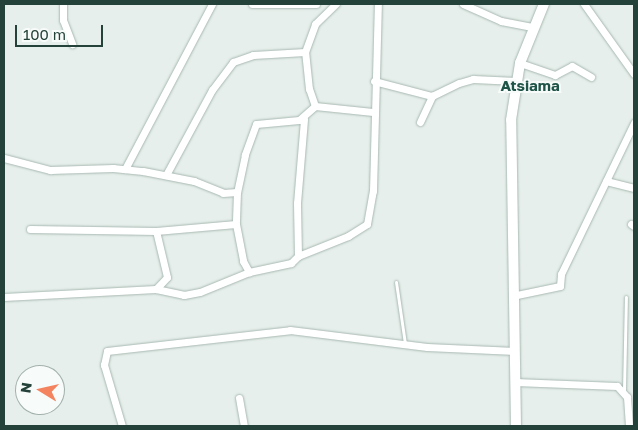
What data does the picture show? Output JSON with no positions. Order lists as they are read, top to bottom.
{
  "districts": ["Atsiama"],
  "scale_bar": "100 m",
  "north": "left"
}
